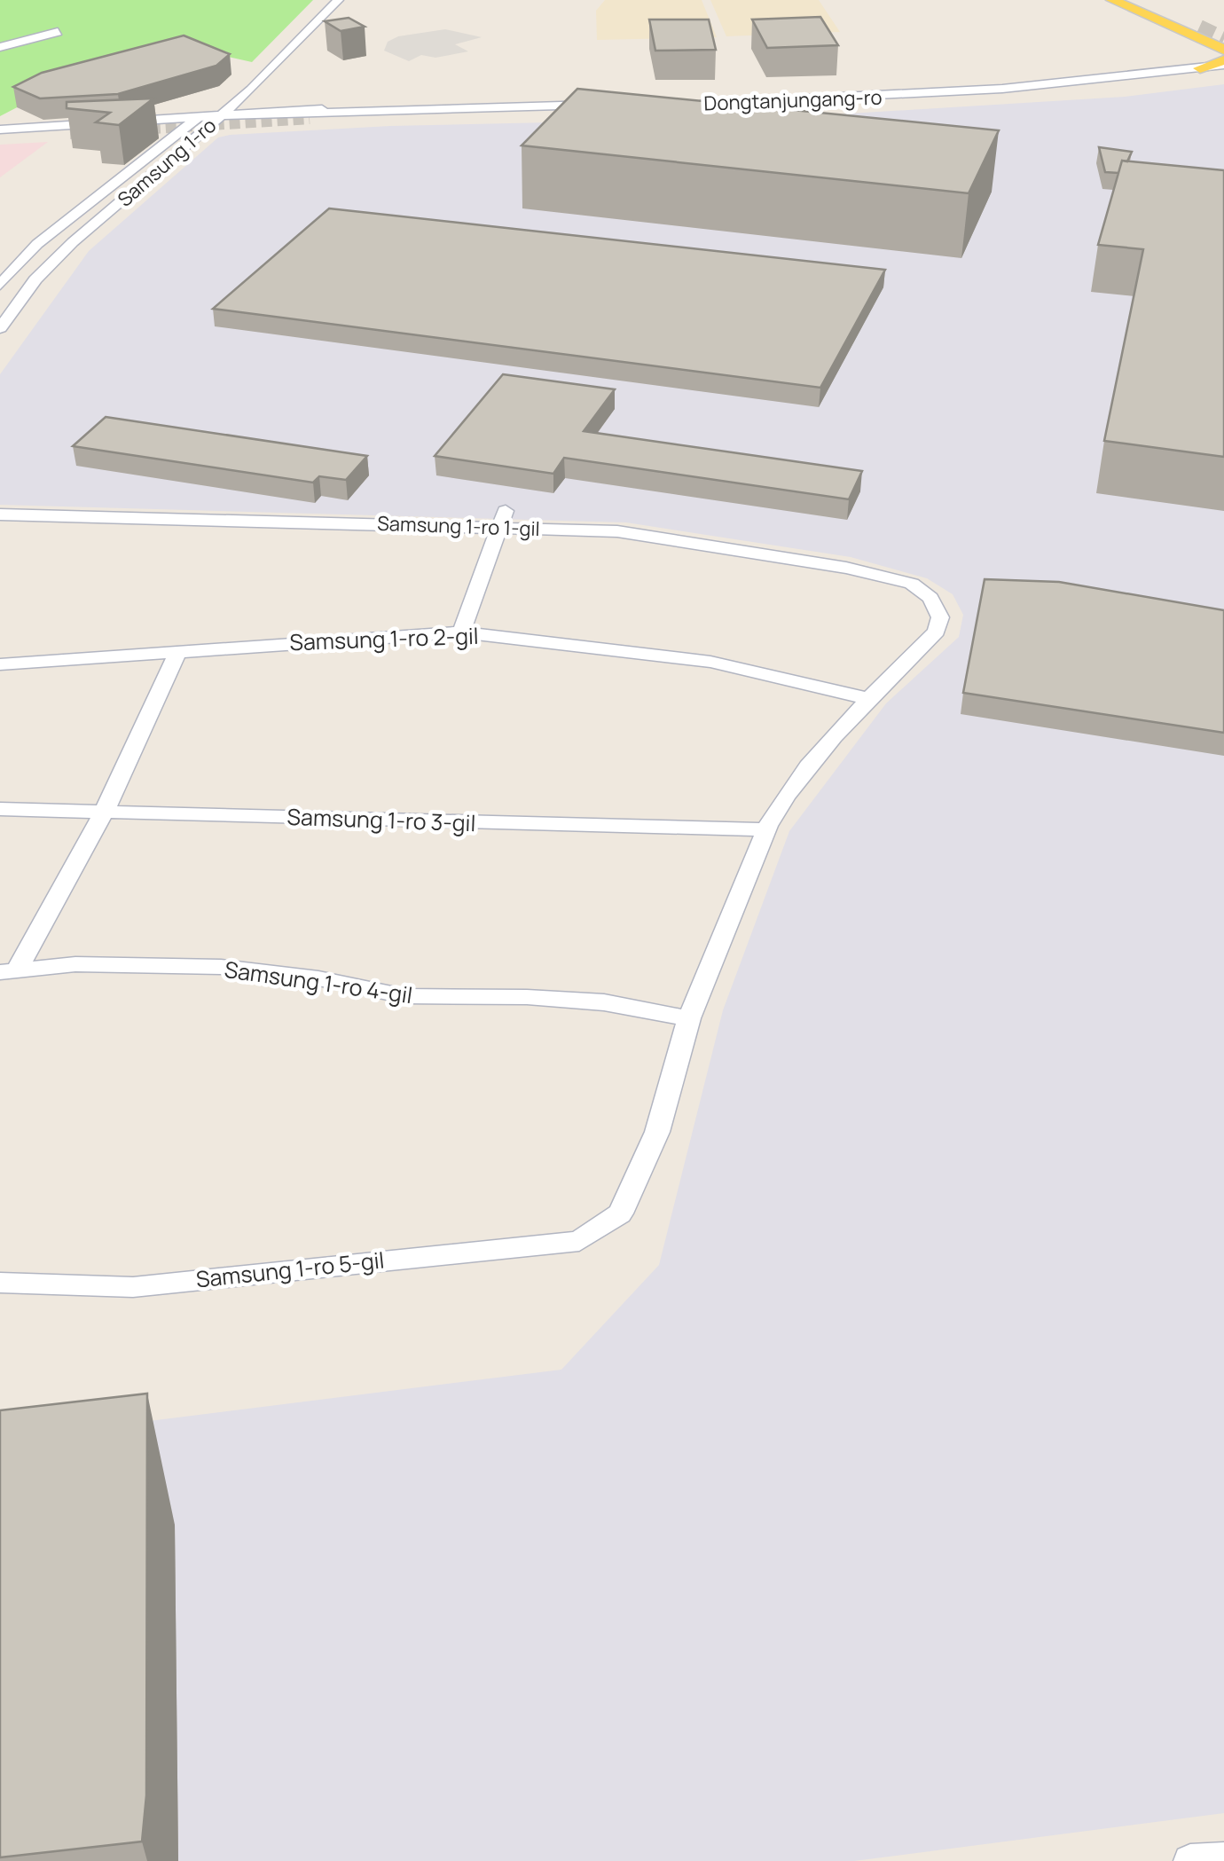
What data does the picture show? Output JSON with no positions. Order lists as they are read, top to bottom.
{
  "streets": {
    "street": [
      "Dongtanjungang-ro",
      "Samsung 1-ro",
      "Samsung 1-ro 1-gil",
      "Samsung 1-ro 2-gil",
      "Samsung 1-ro 3-gil",
      "Samsung 1-ro 4-gil",
      "Samsung 1-ro 5-gil"
    ]
  },
  "crossings": [
    ["Samsung 1-ro 1-gil", "Samsung 1-ro 2-gil"],
    ["Samsung 1-ro 4-gil", "Samsung 1-ro 5-gil"]
  ]
}
